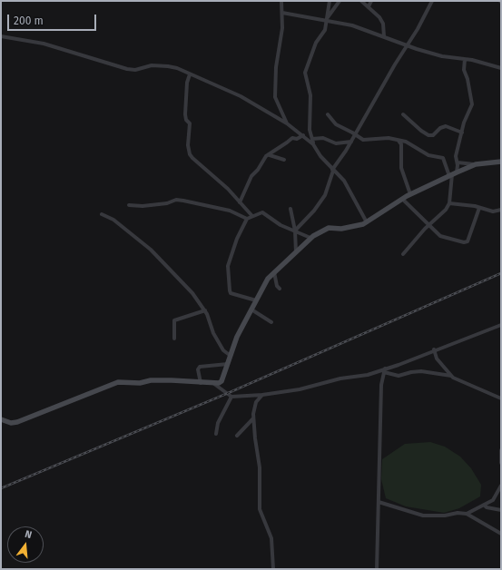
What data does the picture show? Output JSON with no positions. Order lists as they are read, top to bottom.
{
  "scale_bar": "200 m",
  "north": "top"
}
